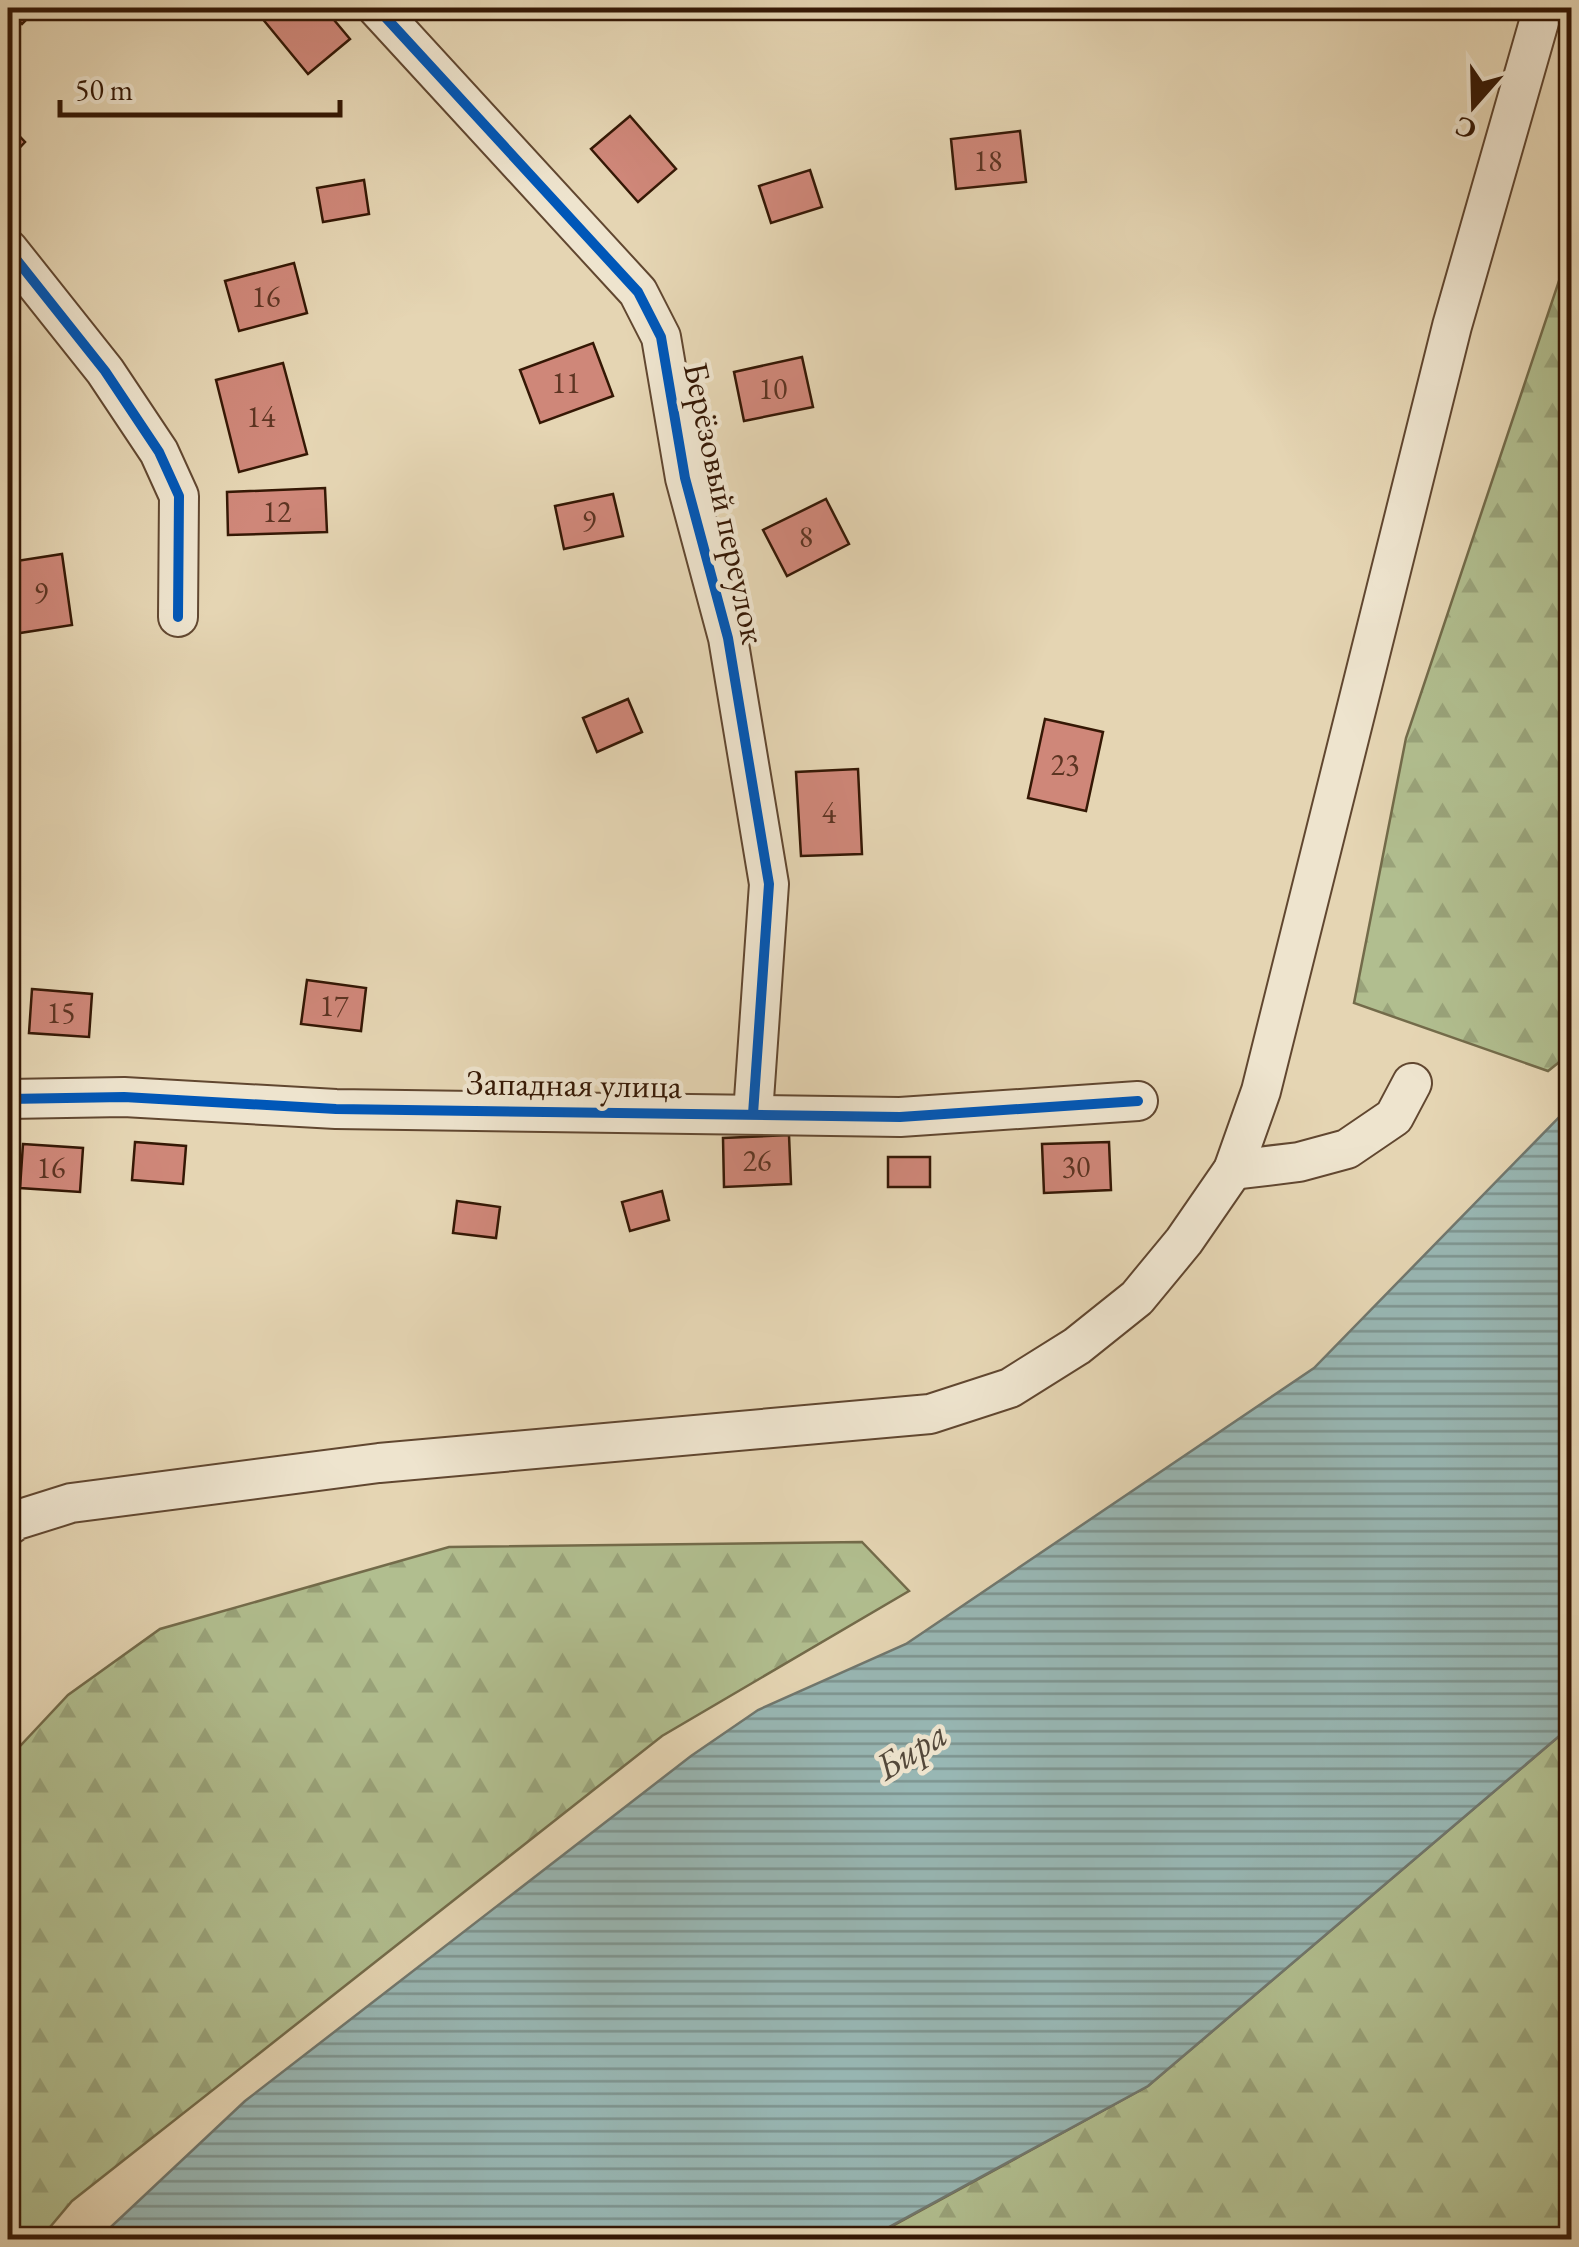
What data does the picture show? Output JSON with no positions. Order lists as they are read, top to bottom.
{
  "streets": {
    "street": ["Берёзовый переулок", "Западная улица"]
  },
  "crossings": [
    ["Берёзовый переулок", "Западная улица"]
  ],
  "water": ["Бира"],
  "house_numbers": [
    "18",
    "16",
    "11",
    "10",
    "14",
    "12",
    "9",
    "8",
    "9",
    "23",
    "4",
    "17",
    "15",
    "26",
    "30",
    "16"
  ],
  "scale_bar": "50 m",
  "north": "bottom"
}
